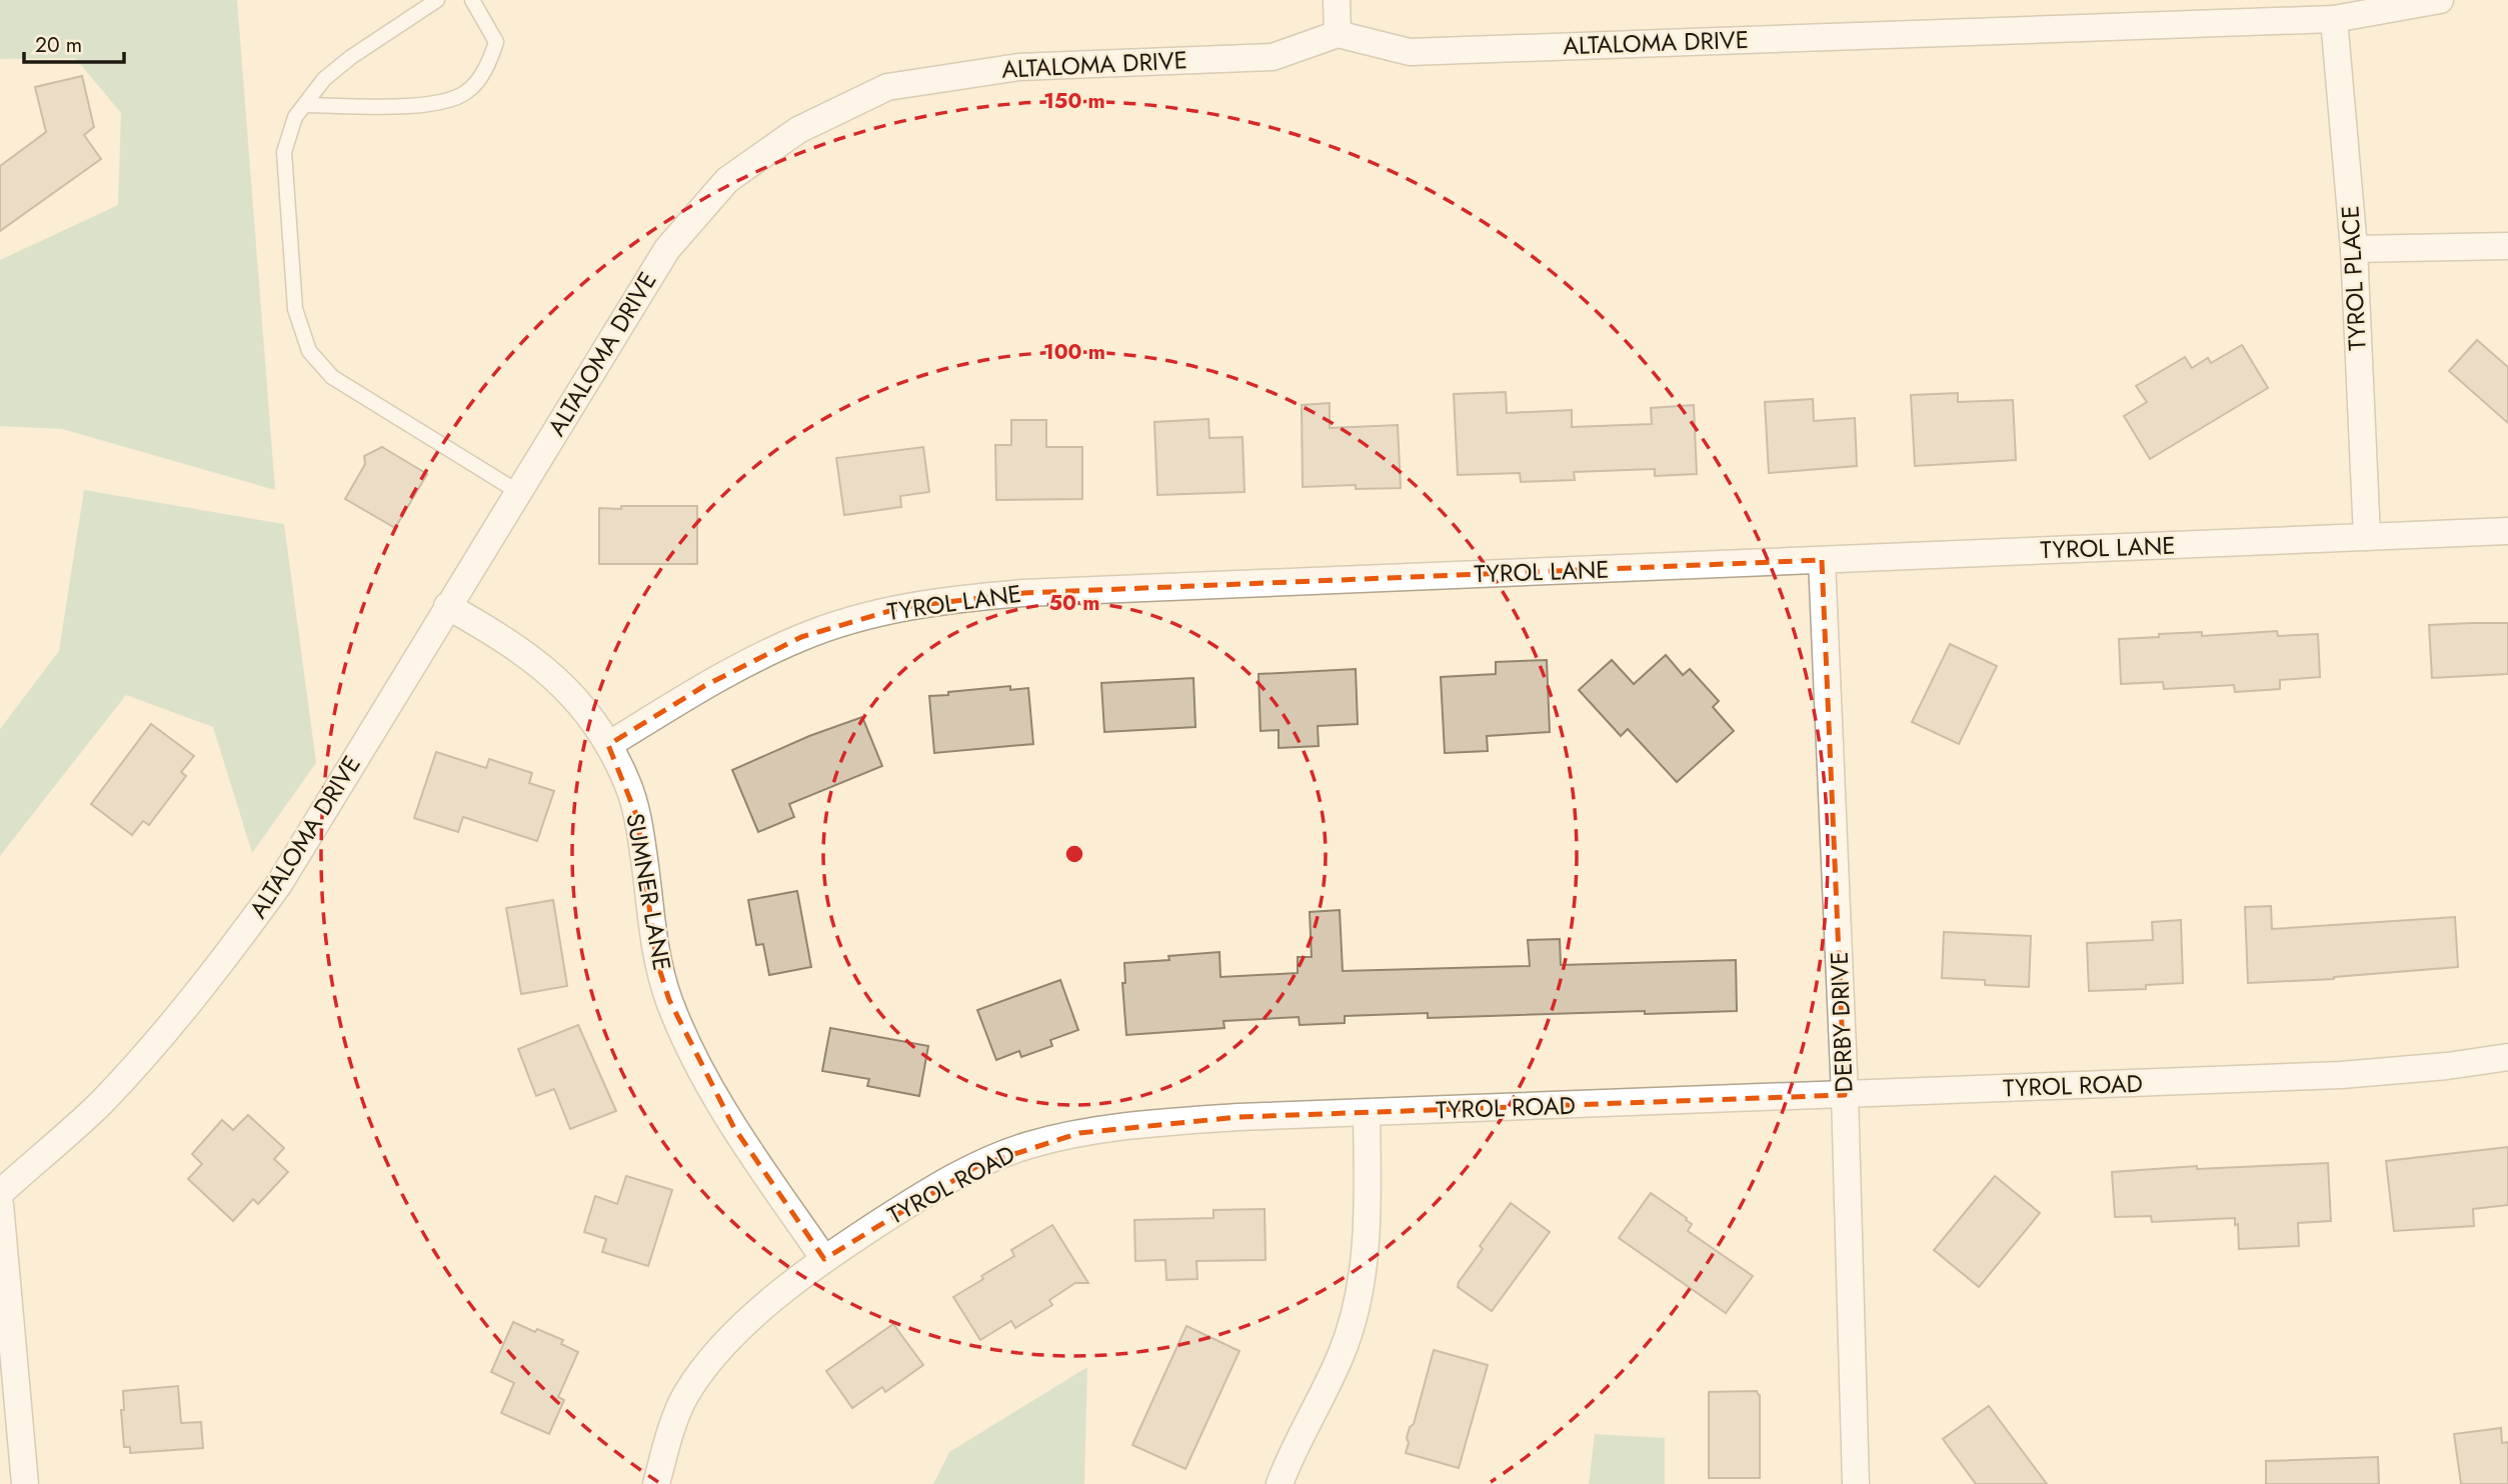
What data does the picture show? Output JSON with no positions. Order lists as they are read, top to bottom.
{
  "streets": {
    "street": [
      "ALTALOMA DRIVE",
      "TYROL PLACE",
      "TYROL LANE",
      "SUMNER LANE",
      "DERBY DRIVE",
      "TYROL ROAD"
    ]
  },
  "crossings": [
    ["ALTALOMA DRIVE", "TYROL PLACE"],
    ["ALTALOMA DRIVE", "SUMNER LANE"],
    ["TYROL PLACE", "TYROL LANE"],
    ["TYROL LANE", "SUMNER LANE"],
    ["TYROL LANE", "DERBY DRIVE"],
    ["SUMNER LANE", "TYROL ROAD"],
    ["DERBY DRIVE", "TYROL ROAD"]
  ],
  "scale_bar": "20 m",
  "rings": ["150 m", "100 m", "50 m"]
}
